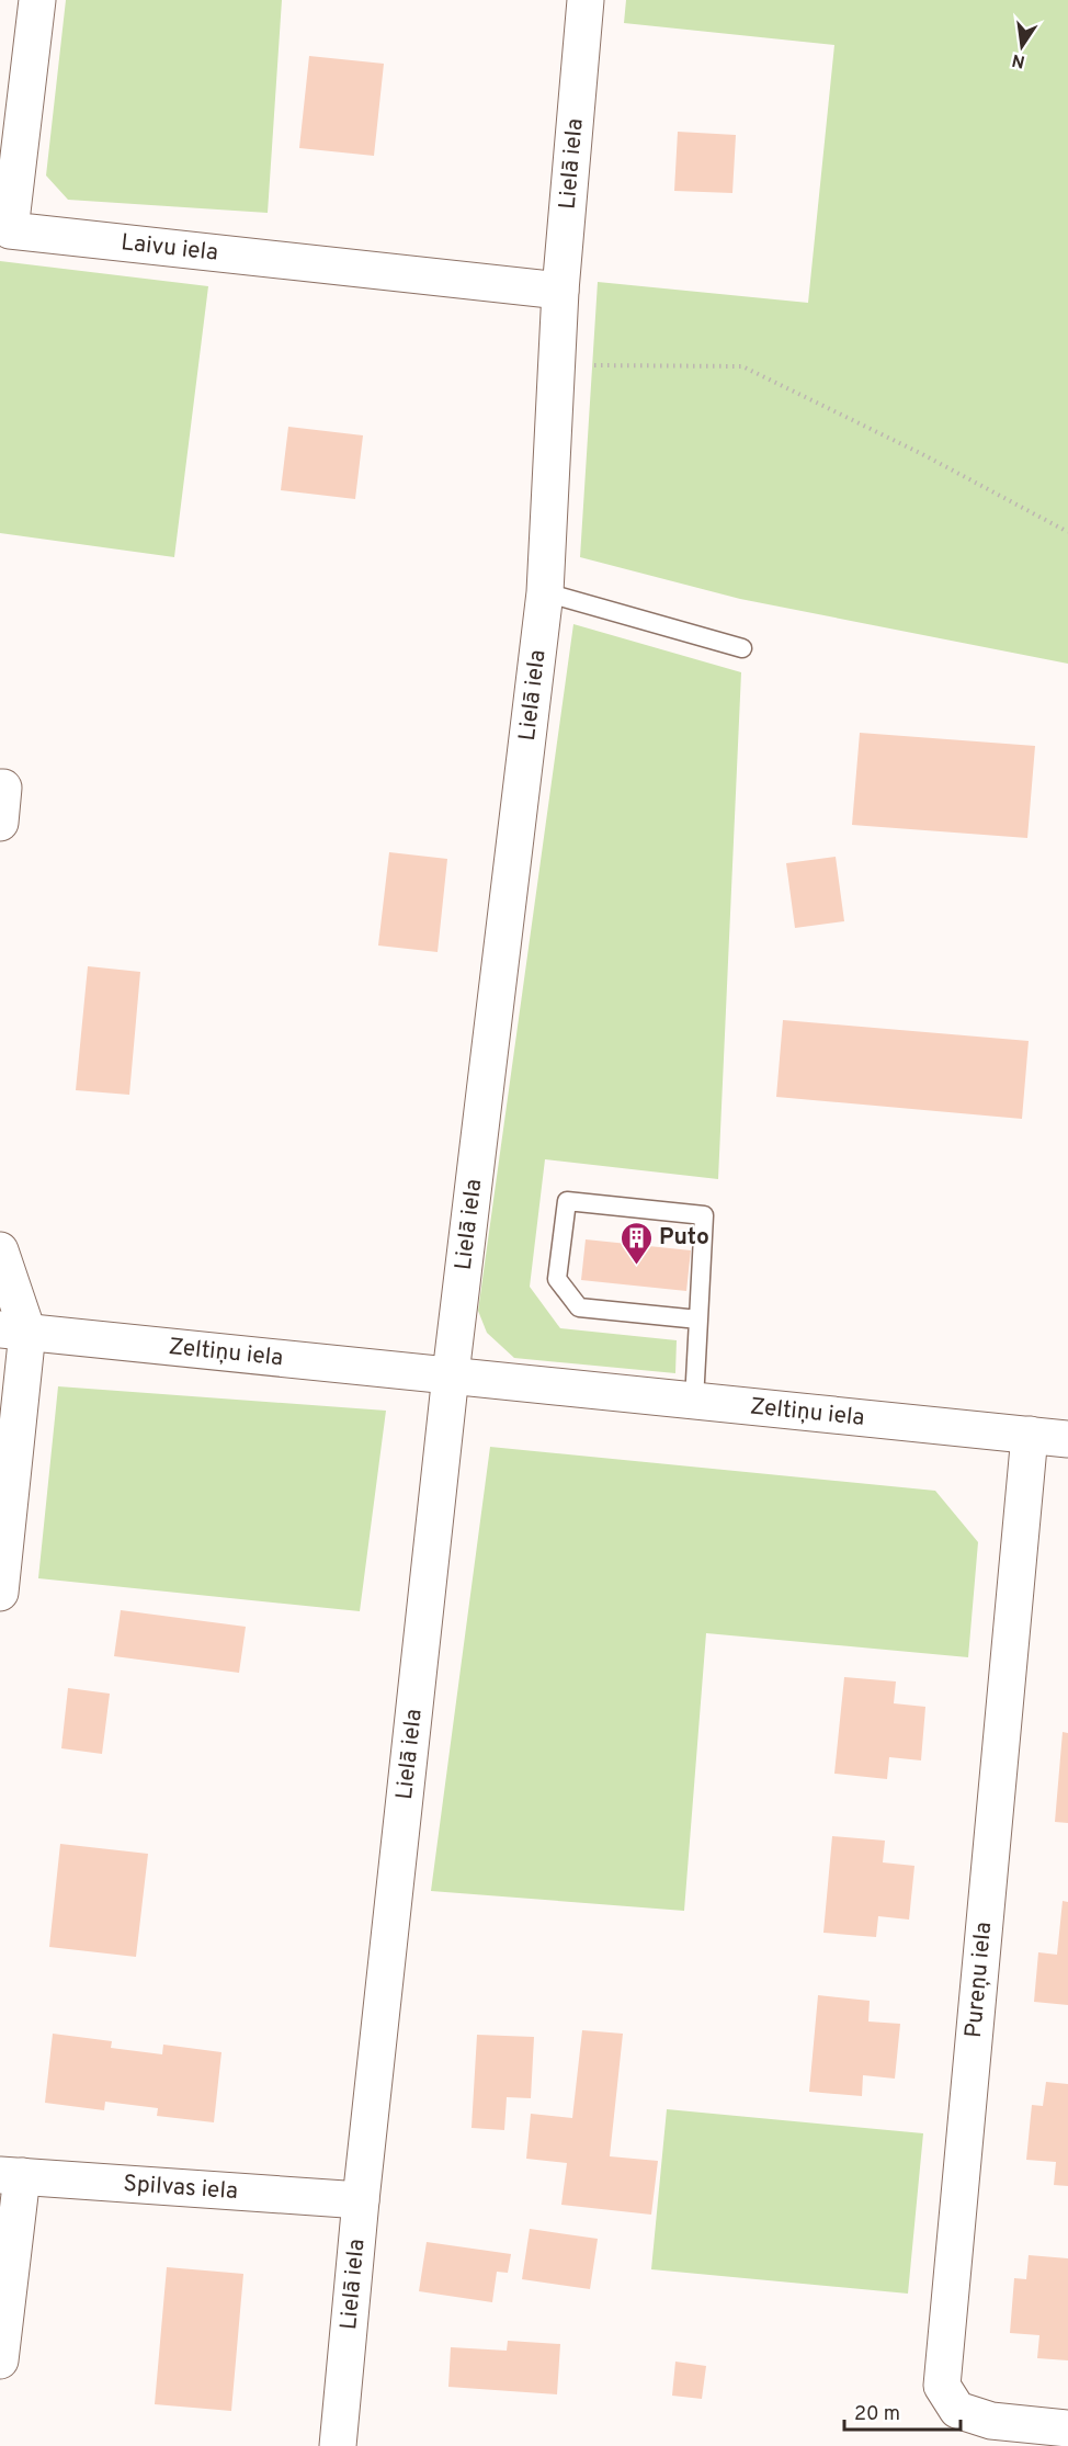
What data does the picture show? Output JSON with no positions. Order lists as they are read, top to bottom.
{
  "streets": {
    "street": [
      "Lielā iela",
      "Laivu iela",
      "Zeltiņu iela",
      "Pureņu iela",
      "Spilvas iela"
    ]
  },
  "crossings": [
    ["Lielā iela", "Laivu iela"],
    ["Lielā iela", "Zeltiņu iela"],
    ["Lielā iela", "Spilvas iela"],
    ["Zeltiņu iela", "Pureņu iela"]
  ],
  "places": {
    "building": ["Puto"]
  },
  "scale_bar": "20 m",
  "north": "bottom"
}
